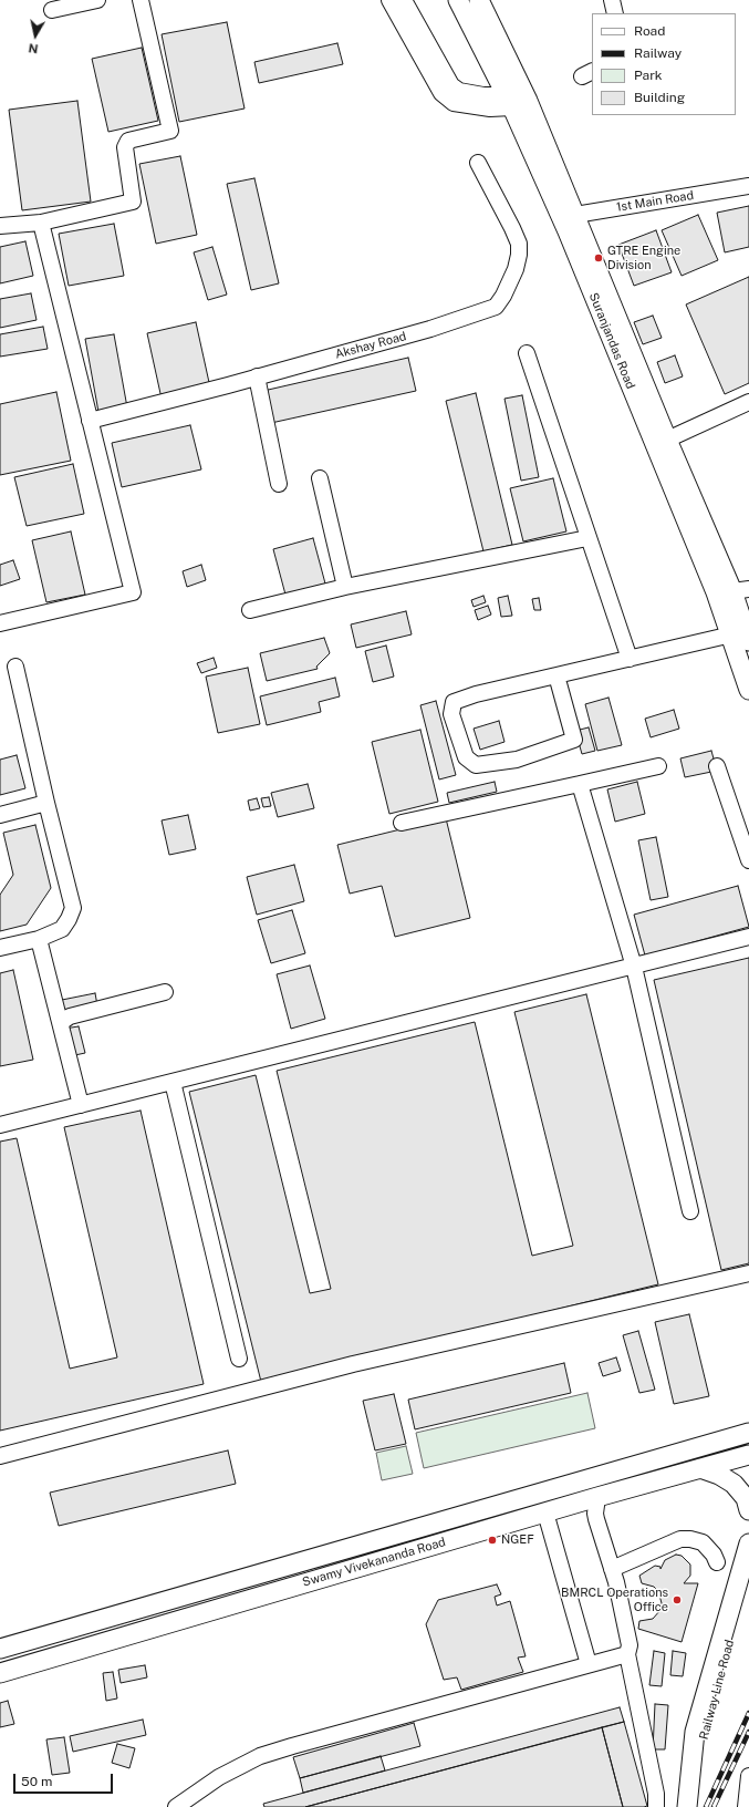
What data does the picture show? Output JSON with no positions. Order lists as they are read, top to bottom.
{
  "streets": {
    "main road": ["Suranjandas Road", "Swamy Vivekananda Road", "Railway Line Road"],
    "street": ["1st Main Road", "Akshay Road"]
  },
  "crossings": [
    ["1st Main Road", "Suranjandas Road"]
  ],
  "places": ["GTRE Engine Division", "NGEF", "BMRCL Operations Office"],
  "legend": [
    "Road",
    "Railway",
    "Park",
    "Building"
  ],
  "scale_bar": "50 m",
  "north": "bottom"
}
